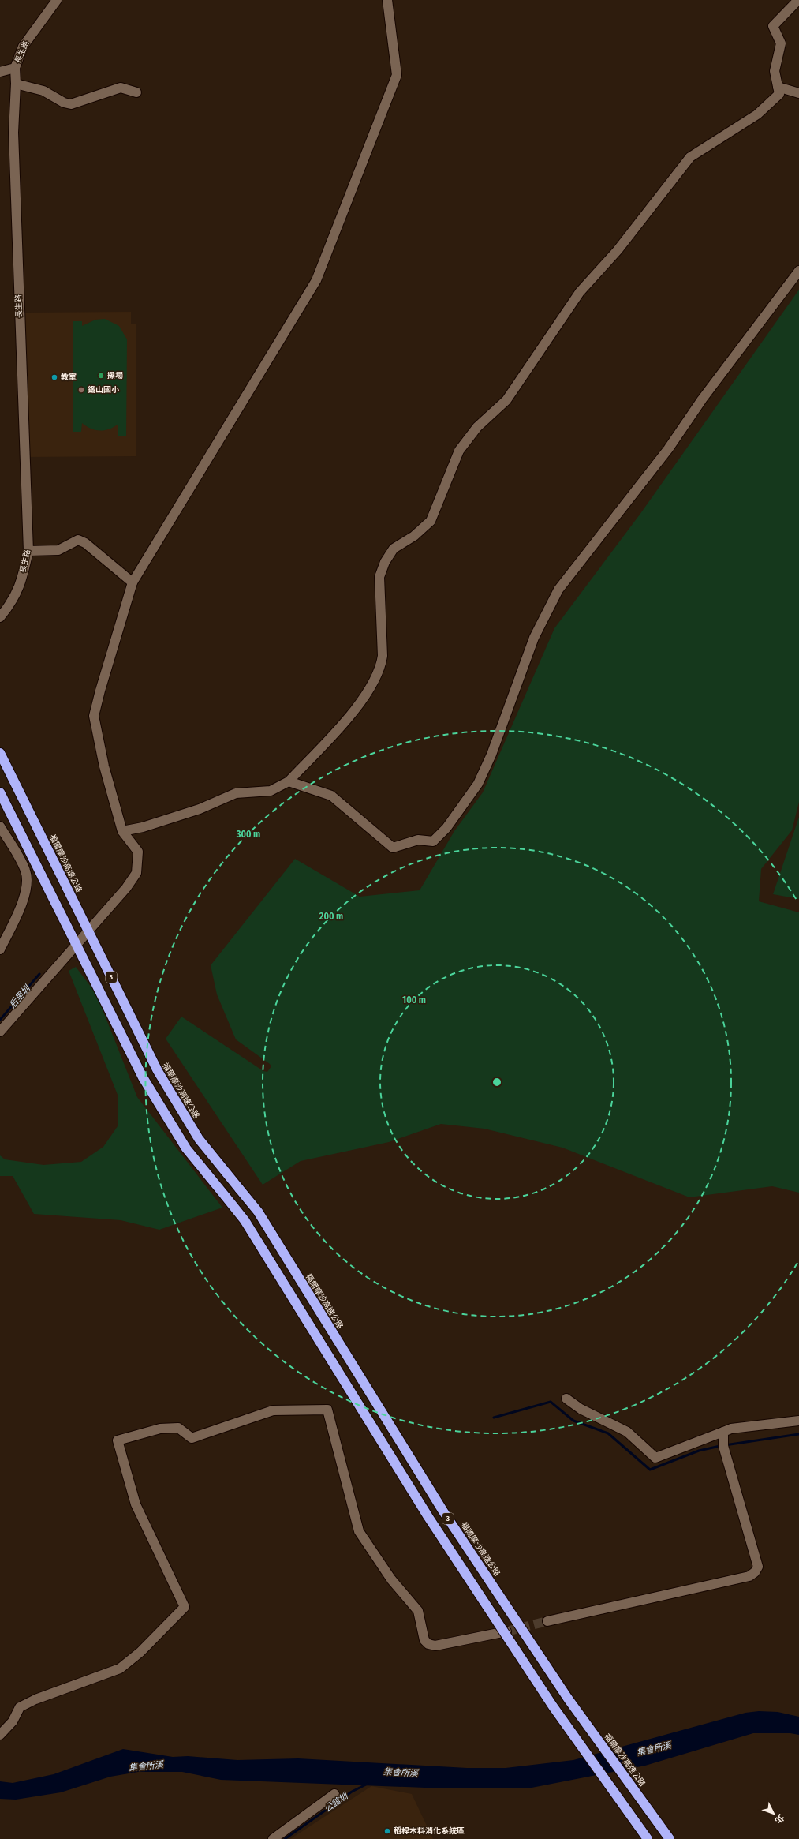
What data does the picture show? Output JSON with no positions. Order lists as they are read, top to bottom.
{
  "streets": {
    "highway": ["福爾摩沙高速公路", "3"],
    "street": ["長生路"]
  },
  "water": ["后里圳", "集會所溪", "公館圳"],
  "places": [
    "操場",
    "教室",
    "鐵山國小",
    "稻桿木料消化系統區"
  ],
  "north": "bottom right",
  "rings": ["300 m", "200 m", "100 m"]
}
